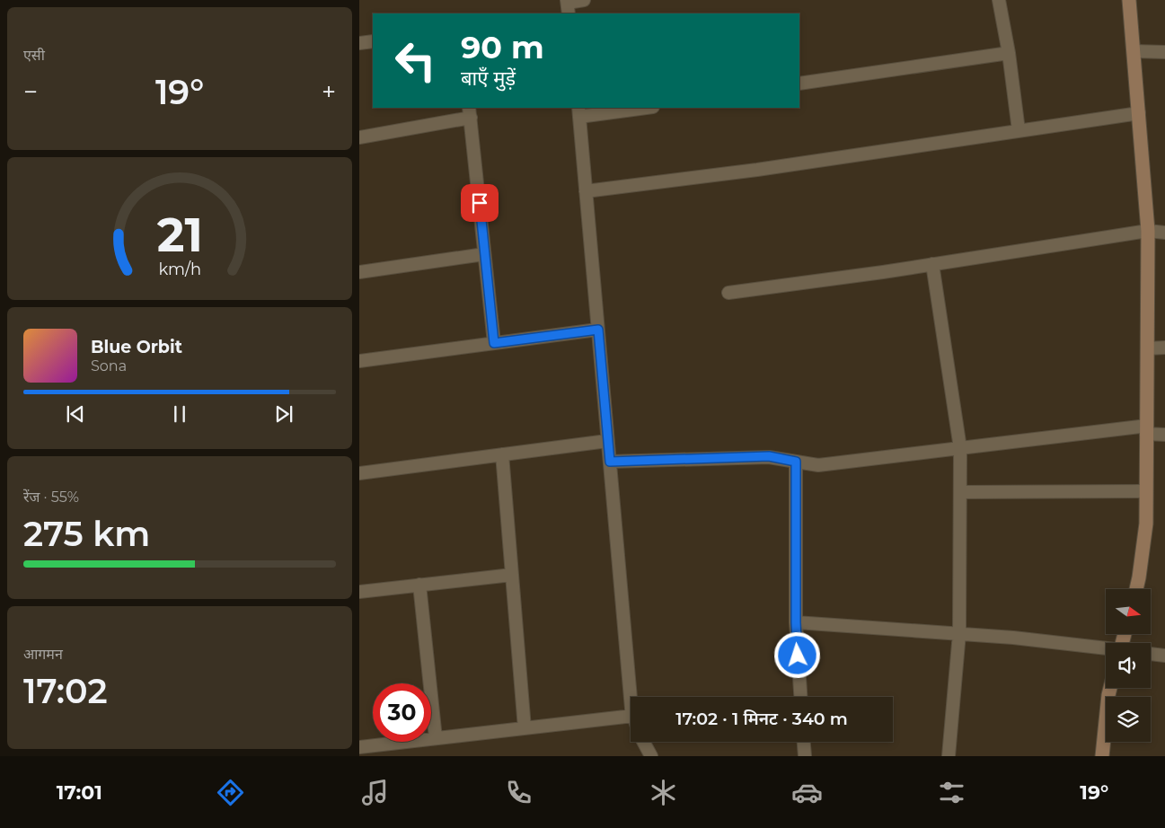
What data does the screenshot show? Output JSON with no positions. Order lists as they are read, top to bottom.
{
  "north": "right",
  "page": {
    "tile": [
      "एसी",
      ["रेंज · 55%", "275 km"],
      ["आगमन", "17:02"]
    ],
    "turn": ["90 m", "बाएँ मुड़ें"],
    "heat": ["−", "19°", "+"],
    "song": ["Blue Orbit", "Sona"],
    "limit": "30",
    "trip": "17:02 · 1 मिनट · 340 m",
    "tabs": ["17:01", "19°"],
    "gauge": ["21", "km/h"]
  }
}
